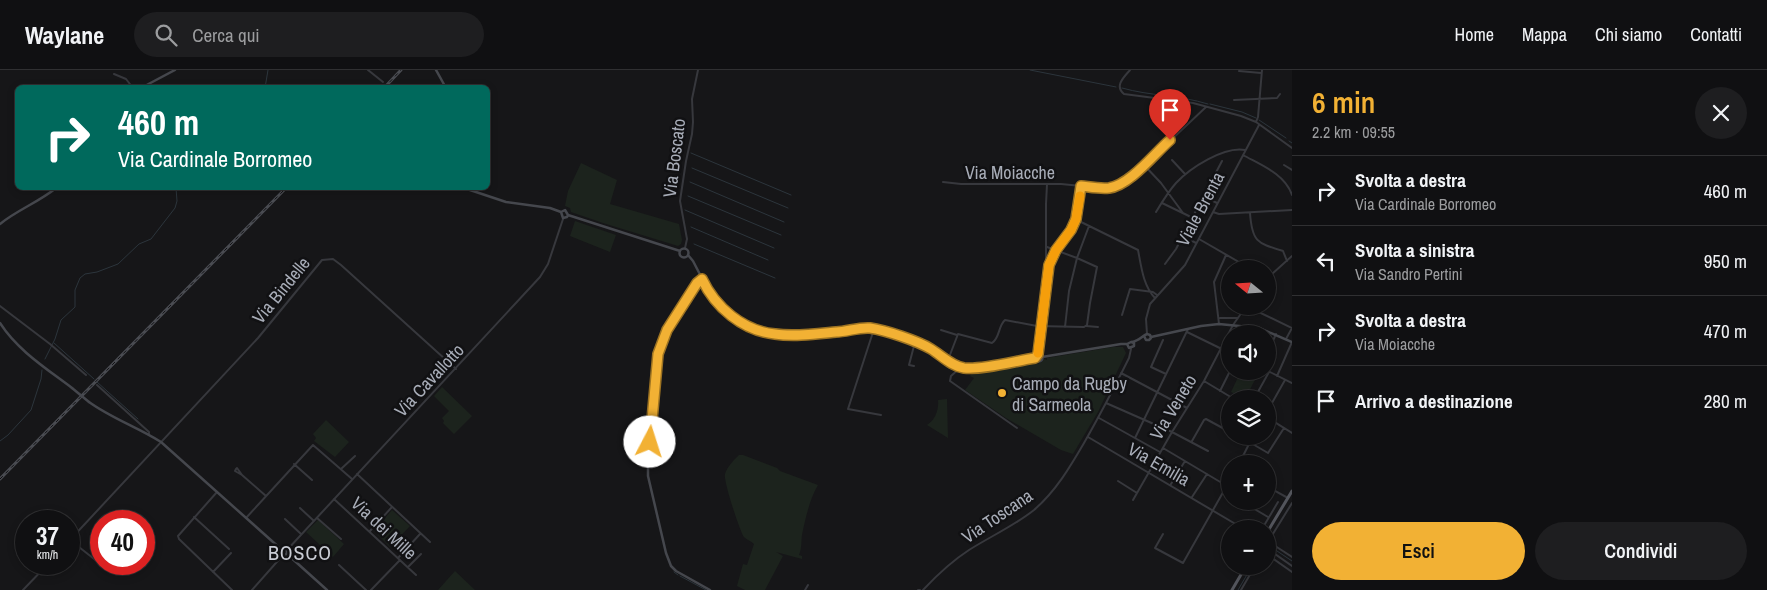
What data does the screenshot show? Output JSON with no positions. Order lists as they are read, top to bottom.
{
  "streets": {
    "street": [
      "Via Boscato",
      "Via Moiacche",
      "Viale Brenta",
      "Via Bindelle",
      "Via Cavallotto",
      "Via Veneto",
      "Via Emilia",
      "Via Toscana",
      "Via dei Mille"
    ]
  },
  "crossings": [
    ["Via Bindelle", "Via Cavallotto"],
    ["Via Cavallotto", "Via dei Mille"],
    ["Via Veneto", "Via Emilia"],
    ["Via Emilia", "Via Toscana"]
  ],
  "districts": ["BOSCO"],
  "places": ["Campo da Rugby di Sarmeola"],
  "north": "left",
  "page": {
    "header": "Waylane",
    "search": "Cerca qui",
    "nav": [
      "Home",
      "Mappa",
      "Chi siamo",
      "Contatti"
    ],
    "heading": ["6 min", "2.2 km · 09:55"],
    "turn": ["460 m", "Via Cardinale Borromeo"],
    "list": [
      {
        "name": "Svolta a destra",
        "note": "Via Cardinale Borromeo",
        "value": "460 m"
      },
      {
        "name": "Svolta a sinistra",
        "note": "Via Sandro Pertini",
        "value": "950 m"
      },
      {
        "name": "Svolta a destra",
        "note": "Via Moiacche",
        "value": "470 m"
      },
      {
        "name": "Arrivo a destinazione",
        "value": "280 m"
      }
    ],
    "map_buttons": ["+", "−"],
    "speed": "37 km/h",
    "limit": "40",
    "buttons": ["Esci", "Condividi"]
  }
}
